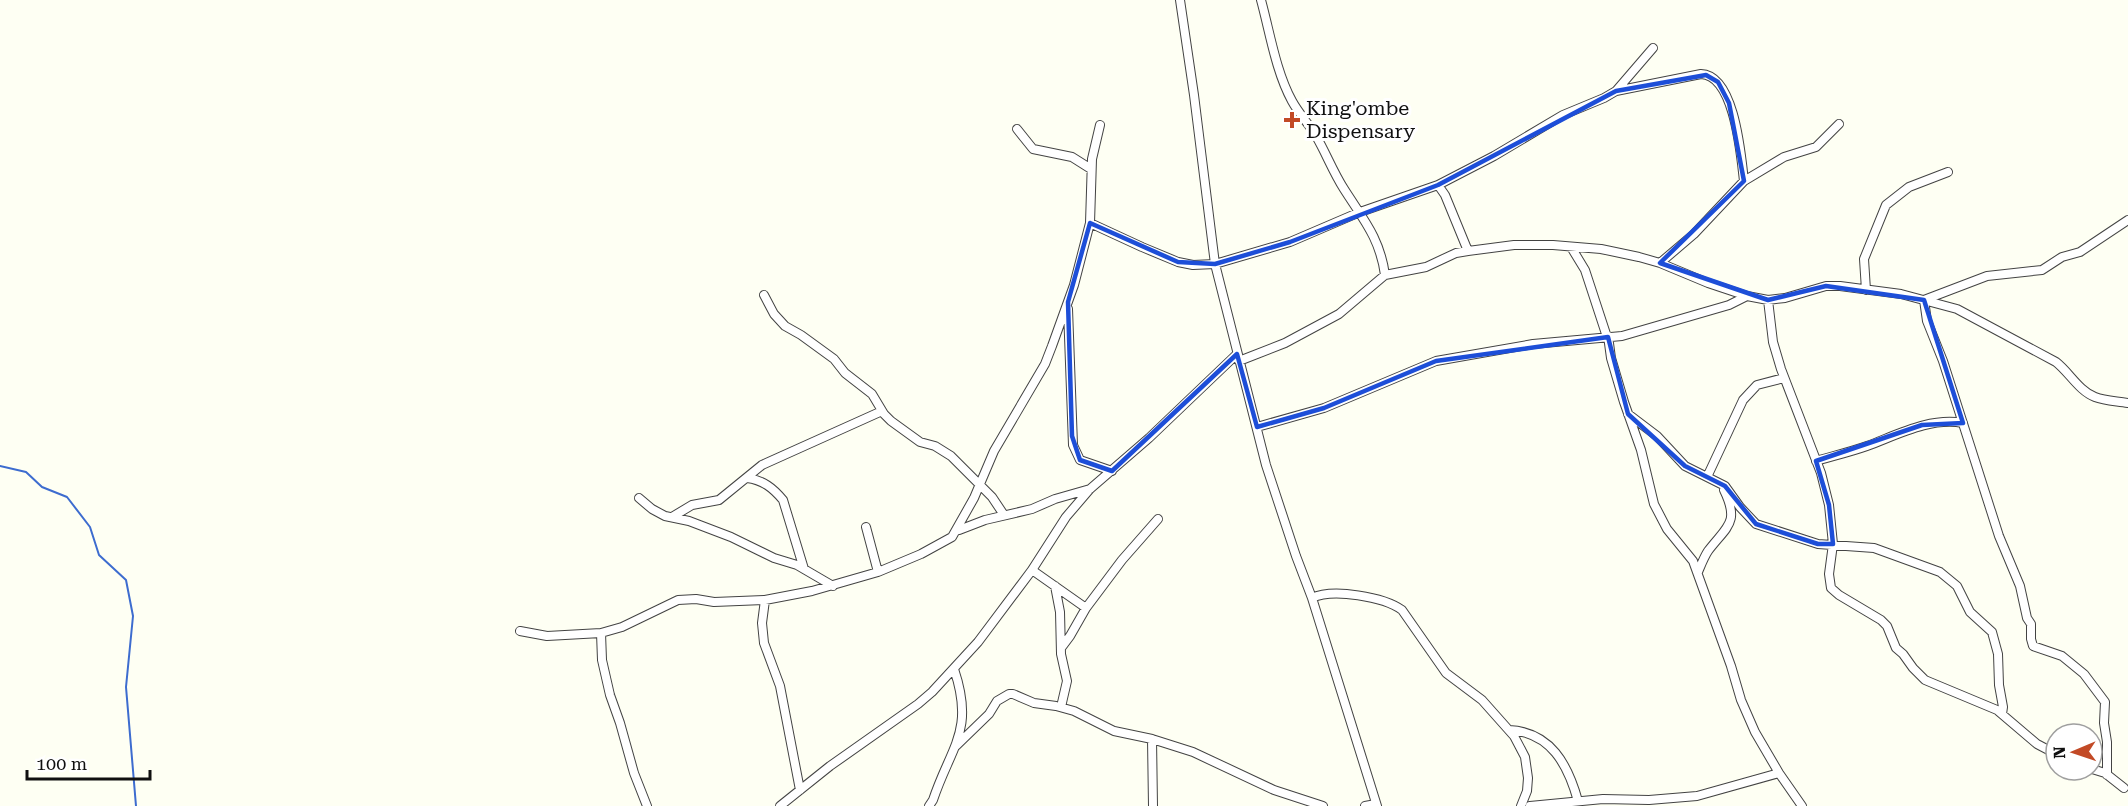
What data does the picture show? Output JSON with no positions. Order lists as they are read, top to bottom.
{
  "places": {
    "health": ["King'ombe Dispensary"]
  },
  "scale_bar": "100 m",
  "north": "left"
}
